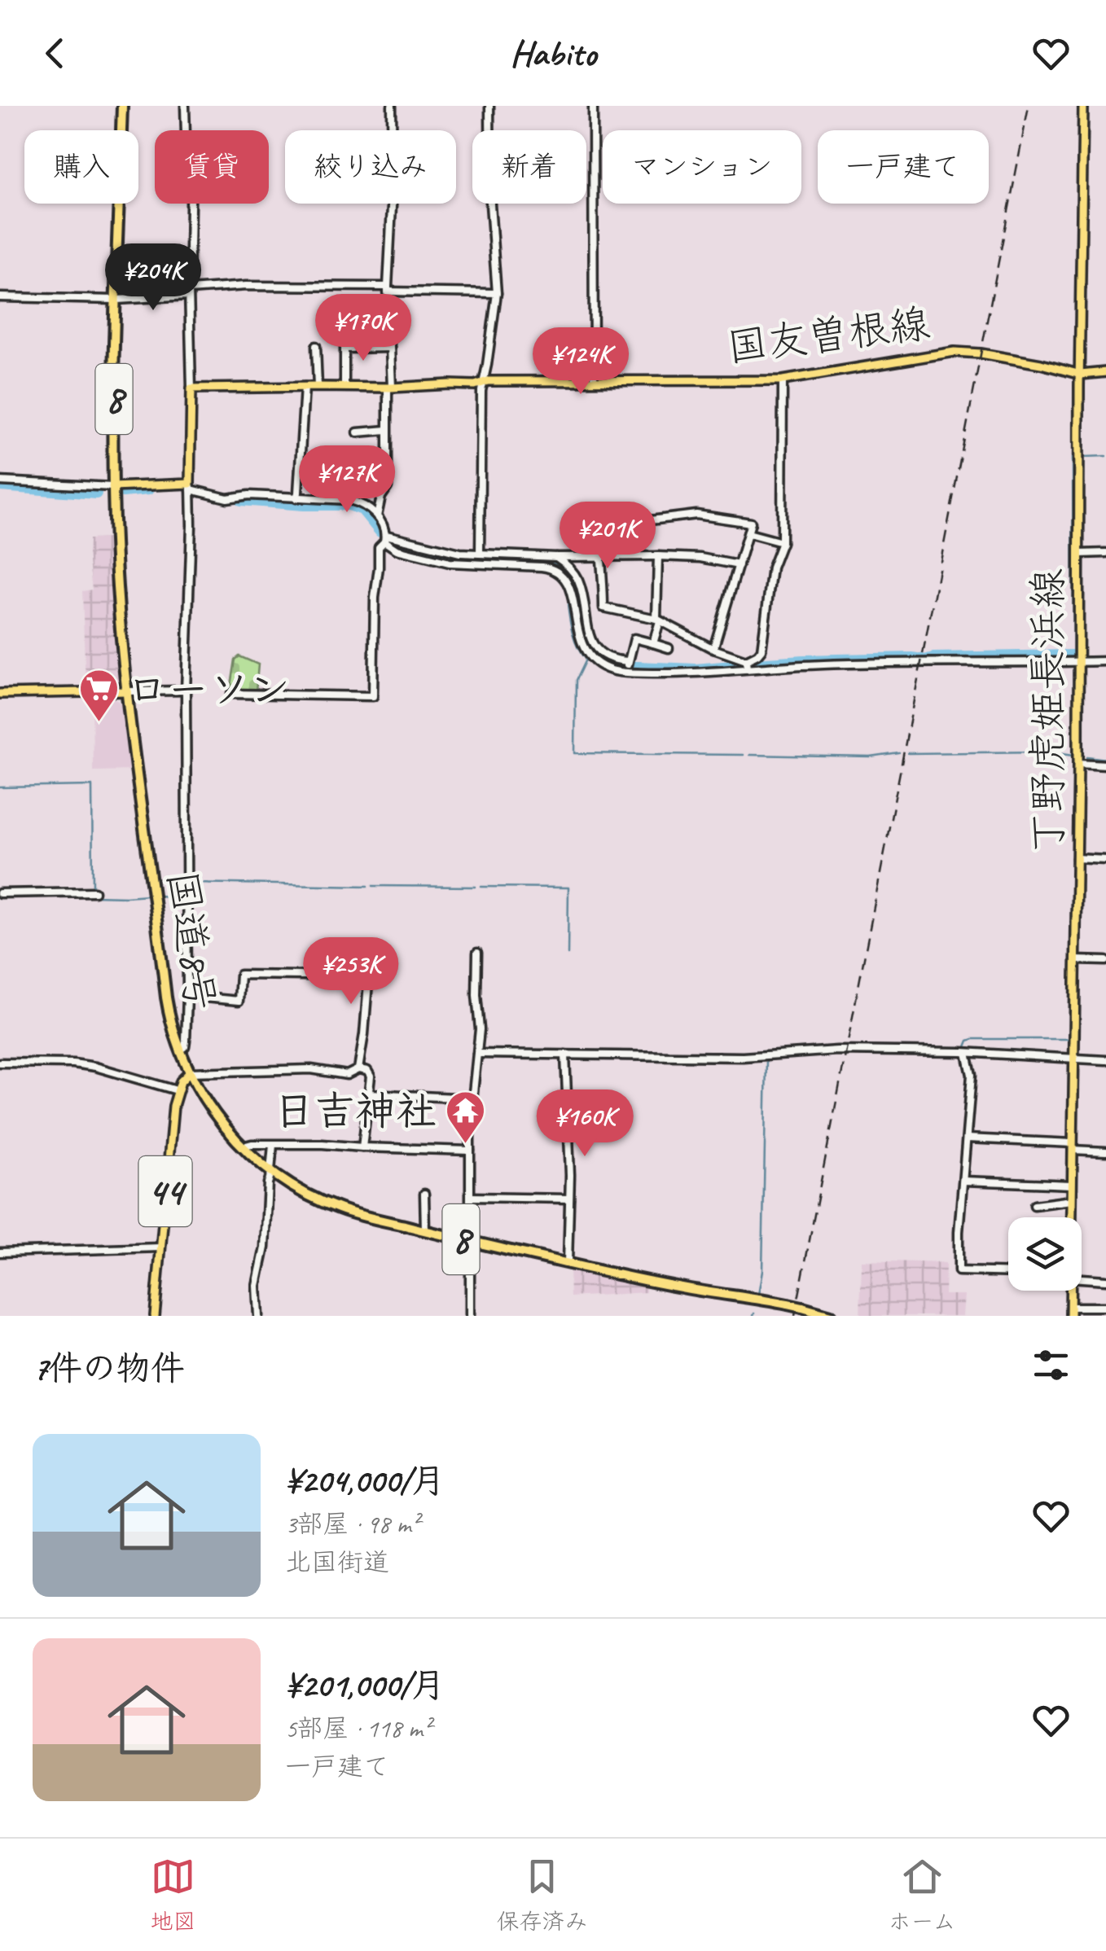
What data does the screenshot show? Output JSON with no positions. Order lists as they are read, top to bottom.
{
  "streets": {
    "highway": ["8", "国道8号"],
    "main road": ["国友曽根線", "丁野虎姫長浜線", "44"]
  },
  "crossings": [
    ["国友曽根線", "丁野虎姫長浜線"],
    ["国道8号", "44"]
  ],
  "places": {
    "supermarket": ["ローソン"],
    "temple": ["日吉神社"]
  },
  "page": {
    "header": "Habito",
    "chip": [
      "購入",
      "賃貸",
      "絞り込み",
      "新着",
      "マンション",
      "一戸建て"
    ],
    "price": [
      "¥204K",
      "¥170K",
      "¥124K",
      "¥127K",
      "¥201K",
      "¥253K",
      "¥160K"
    ],
    "heading": "7件の物件",
    "list": [
      {
        "name": "¥204,000/月",
        "note": "3部屋 · 98 m² · 北国街道"
      },
      {
        "name": "¥201,000/月",
        "note": "5部屋 · 118 m² · 一戸建て"
      }
    ],
    "tabs": ["地図", "保存済み", "ホーム"]
  }
}
